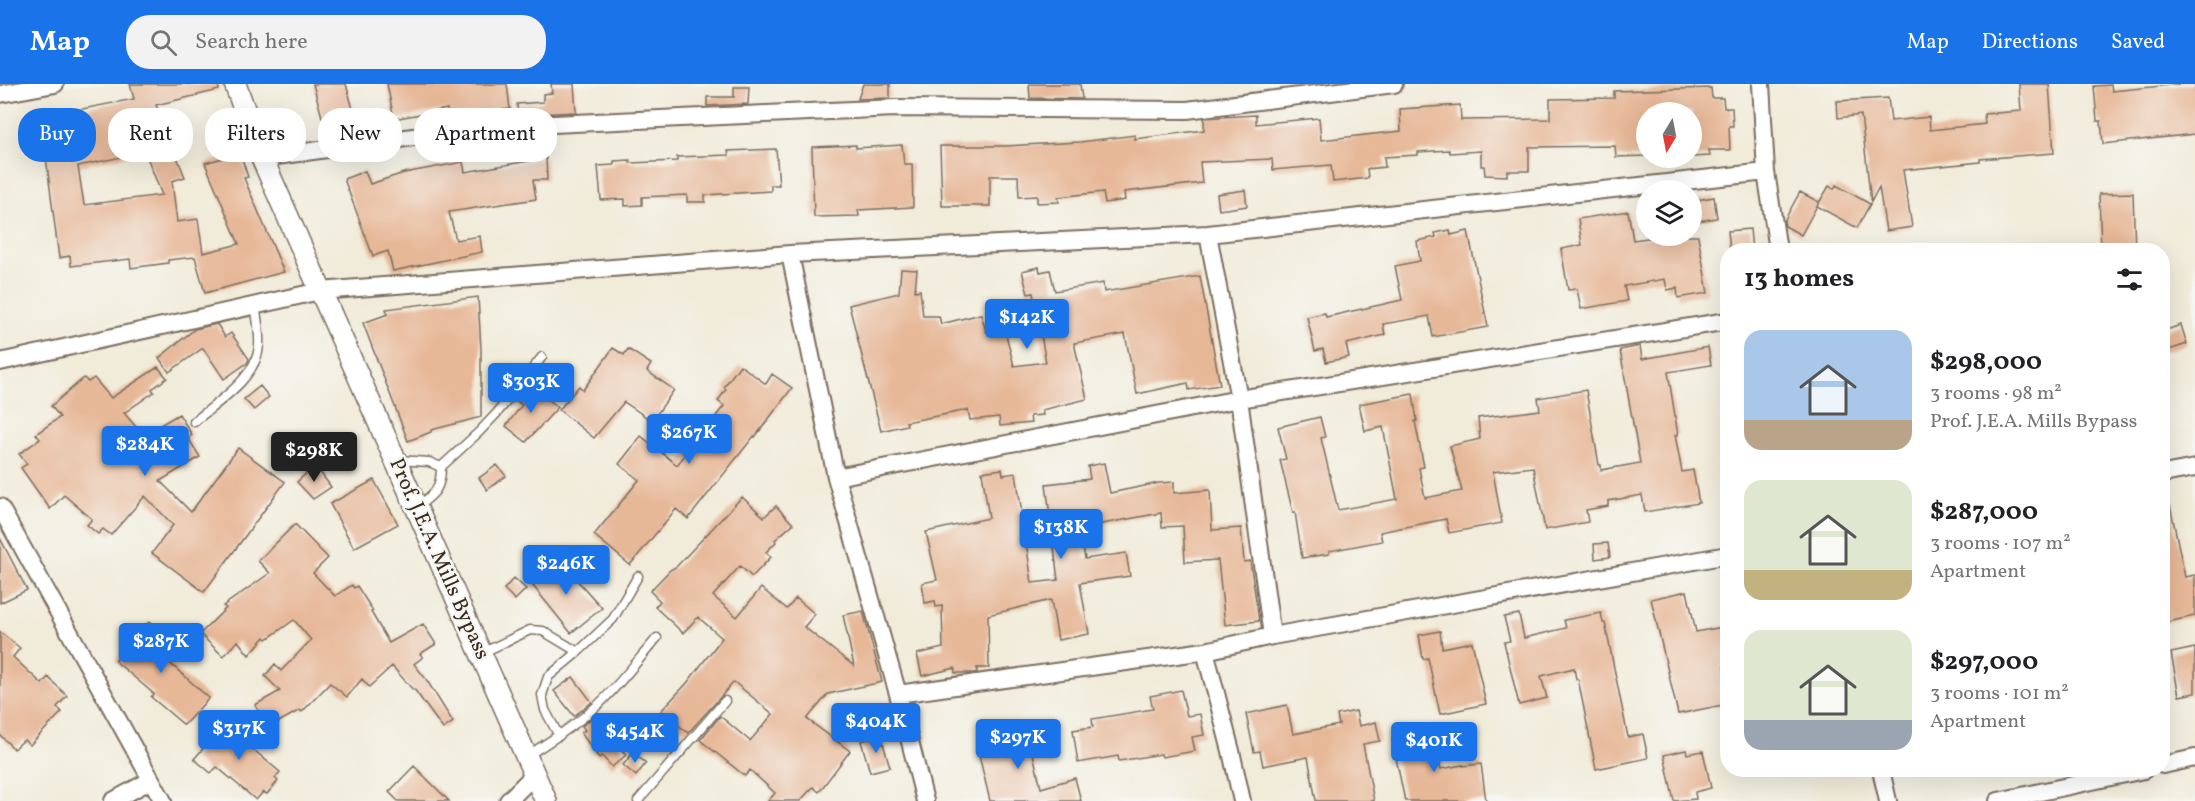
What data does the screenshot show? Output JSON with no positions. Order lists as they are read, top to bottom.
{
  "streets": {
    "street": ["Prof. J.E.A. Mills Bypass"]
  },
  "north": "bottom",
  "page": {
    "header": "Map",
    "search": "Search here",
    "nav": ["Map", "Directions", "Saved"],
    "chip": [
      "Buy",
      "Rent",
      "Filters",
      "New",
      "Apartment"
    ],
    "heading": "13 homes",
    "price": [
      "$142K",
      "$303K",
      "$267K",
      "$284K",
      "$298K",
      "$138K",
      "$246K",
      "$287K",
      "$404K",
      "$317K",
      "$454K",
      "$297K",
      "$401K"
    ],
    "list": [
      {
        "name": "$298,000",
        "note": "3 rooms · 98 m² · Prof. J.E.A. Mills Bypass"
      },
      {
        "name": "$287,000",
        "note": "3 rooms · 107 m² · Apartment"
      },
      {
        "name": "$297,000",
        "note": "3 rooms · 101 m² · Apartment"
      }
    ]
  }
}
